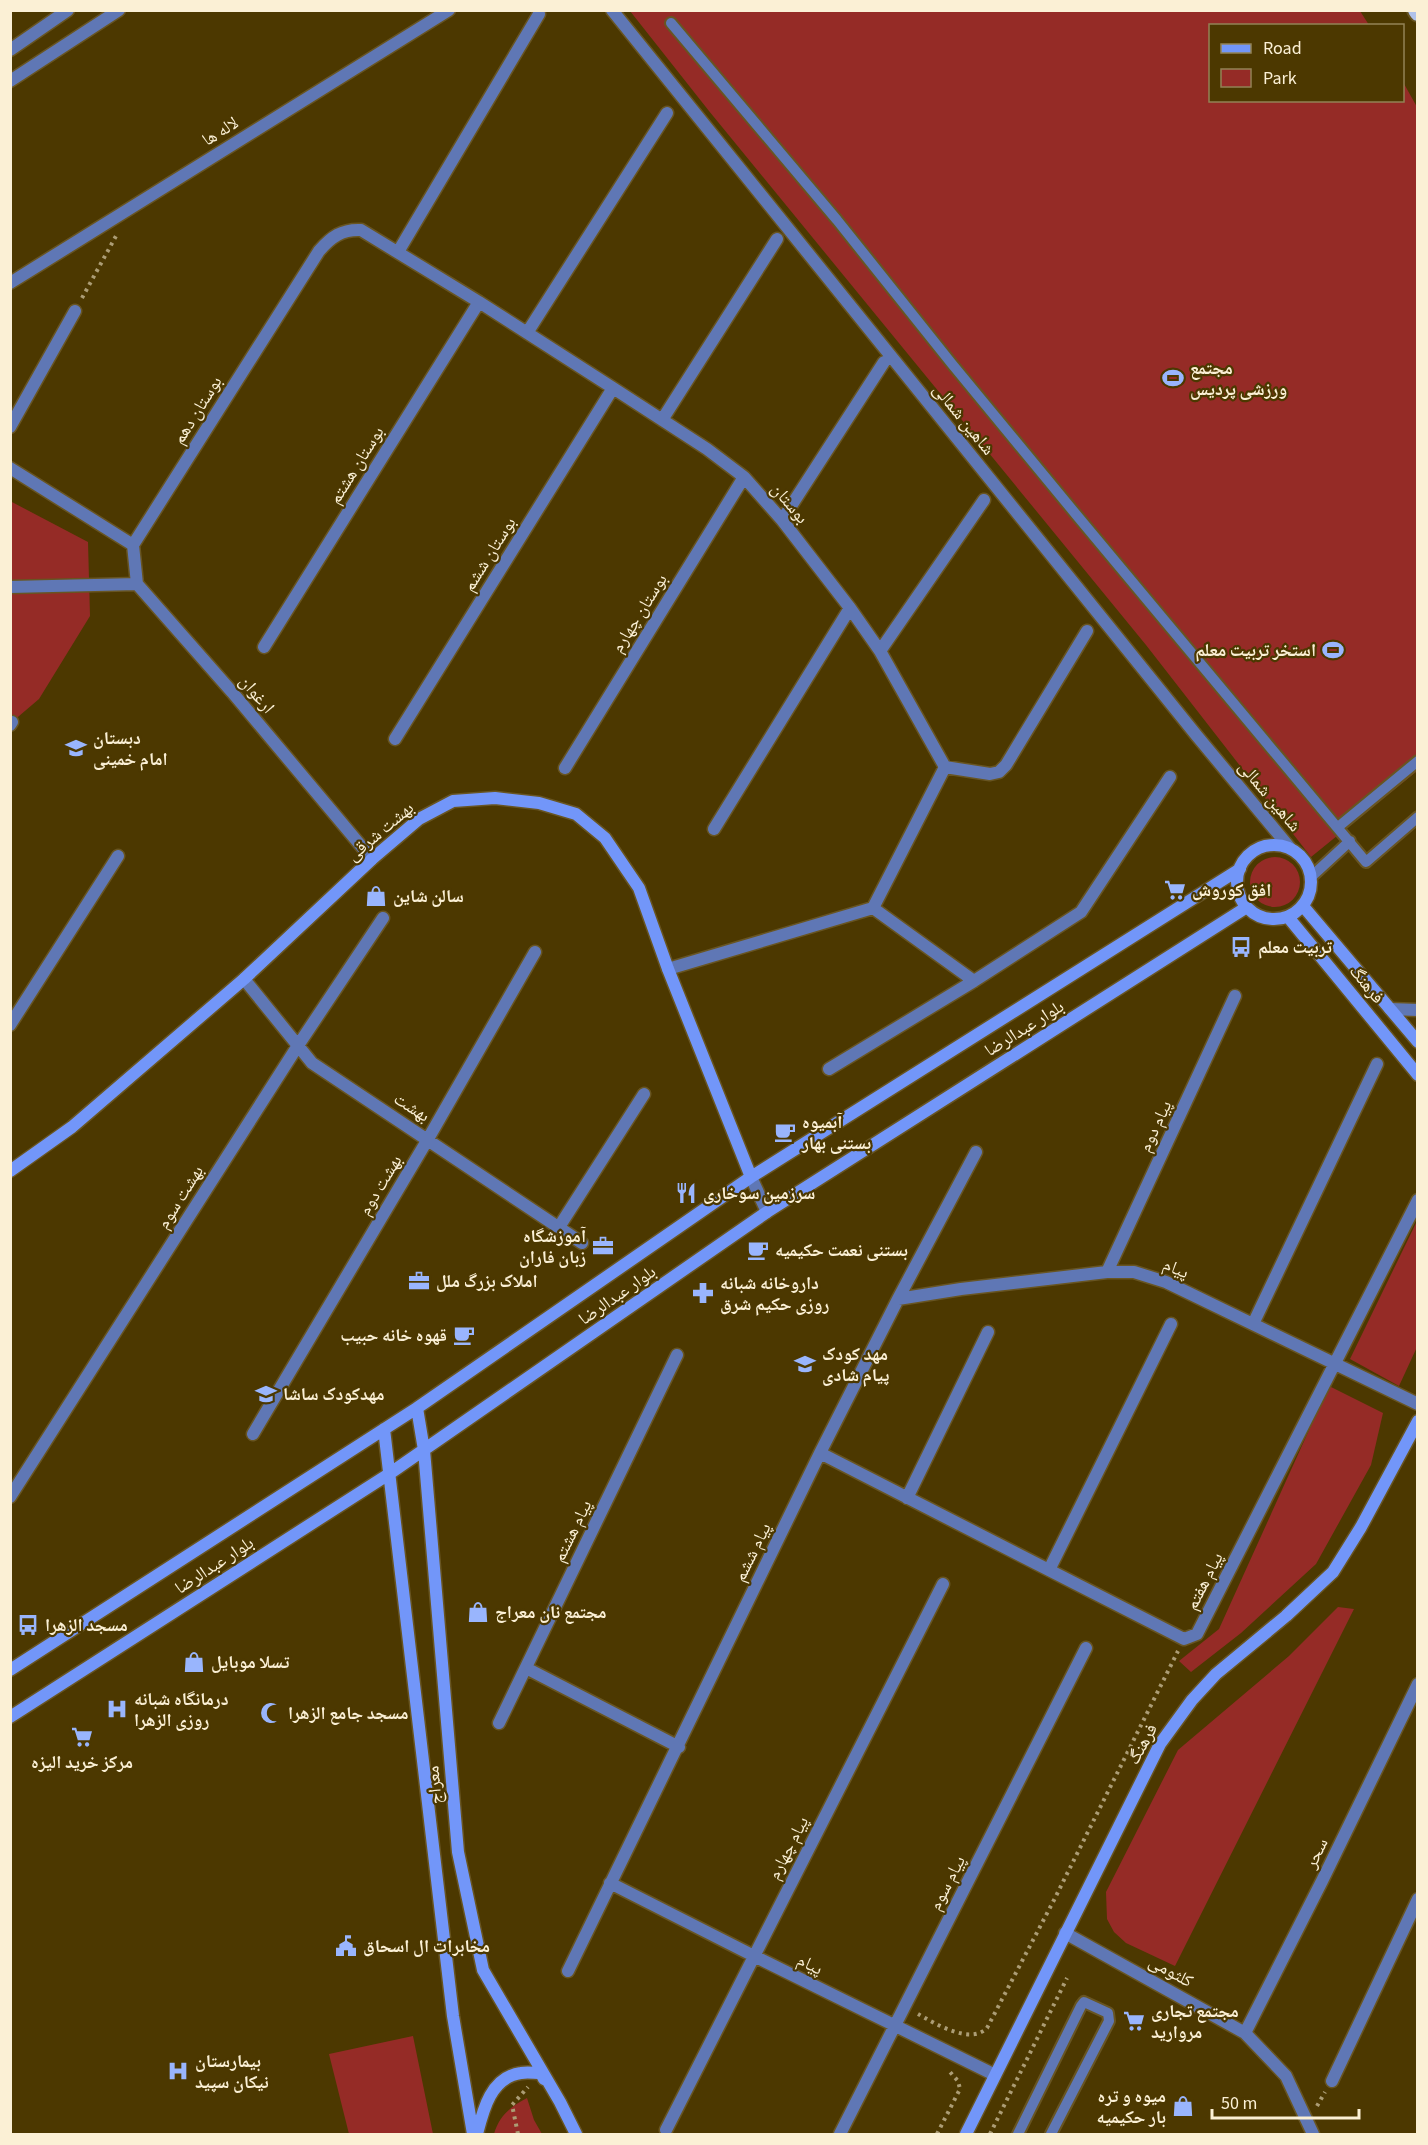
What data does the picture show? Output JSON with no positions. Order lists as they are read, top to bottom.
{
  "streets": {
    "main road": [
      "بهشت شرقی",
      "فرهنگ",
      "بلوار عبدالرضا",
      "معراج"
    ],
    "street": [
      "لاله ها",
      "بوستان دهم",
      "شاهین شمالی",
      "بوستان هشتم",
      "بوستان",
      "بوستان ششم",
      "بوستان چهارم",
      "ارغوان",
      "بهشت",
      "پیام دوم",
      "بهشت دوم",
      "بهشت سوم",
      "پیام",
      "پیام هشتم",
      "پیام ششم",
      "پیام هفتم",
      "پیام چهارم",
      "سحر",
      "پیام سوم",
      "کلثومی"
    ]
  },
  "crossings": [
    ["بوستان دهم", "بوستان"],
    ["شاهین شمالی", "فرهنگ"],
    ["شاهین شمالی", "بلوار عبدالرضا"],
    ["بوستان هشتم", "بوستان"],
    ["بوستان", "بوستان ششم"],
    ["بوستان", "بوستان چهارم"],
    ["ارغوان", "بهشت شرقی"],
    ["بهشت شرقی", "بلوار عبدالرضا"],
    ["بهشت شرقی", "بهشت"],
    ["فرهنگ", "بلوار عبدالرضا"],
    ["فرهنگ", "پیام"],
    ["فرهنگ", "کلثومی"],
    ["بلوار عبدالرضا", "معراج"],
    ["بهشت", "بهشت دوم"],
    ["بهشت", "بهشت سوم"],
    ["پیام دوم", "پیام"],
    ["پیام", "پیام ششم"],
    ["پیام", "پیام هفتم"],
    ["پیام", "پیام چهارم"],
    ["پیام", "پیام سوم"],
    ["سحر", "کلثومی"]
  ],
  "places": {
    "sports": ["مجتمع ورزشی پردیس", "استخر تربیت معلم"],
    "school or university": ["دبستان امام خمینی", "مهد کودک پیام شادی", "مهدکودک ساشا"],
    "supermarket": ["افق کوروش", "مرکز خرید الیزه", "مجتمع تجاری مروارید"],
    "shop": [
      "سالن شاین",
      "مجتمع نان معراج",
      "تسلا موبایل",
      "میوه و تره بار حکیمیه"
    ],
    "bus stop": ["تربیت معلم", "مسجد الزهرا"],
    "cafe": ["آبمیوه بستنی بهار", "بستنی نعمت حکیمیه", "قهوه خانه حبیب"],
    "restaurant": ["سرزمین سوخاری"],
    "office": ["آموزشگاه زبان فاران", "املاک بزرگ ملل"],
    "pharmacy": ["داروخانه شبانه روزی حکیم شرق"],
    "hospital": ["درمانگاه شبانه روزی الزهرا", "بیمارستان نیکان سپید"],
    "mosque": ["مسجد جامع الزهرا"],
    "public building": ["مخابرات ال اسحاق"]
  },
  "legend": ["Road", "Park"],
  "scale_bar": "50 m"
}
